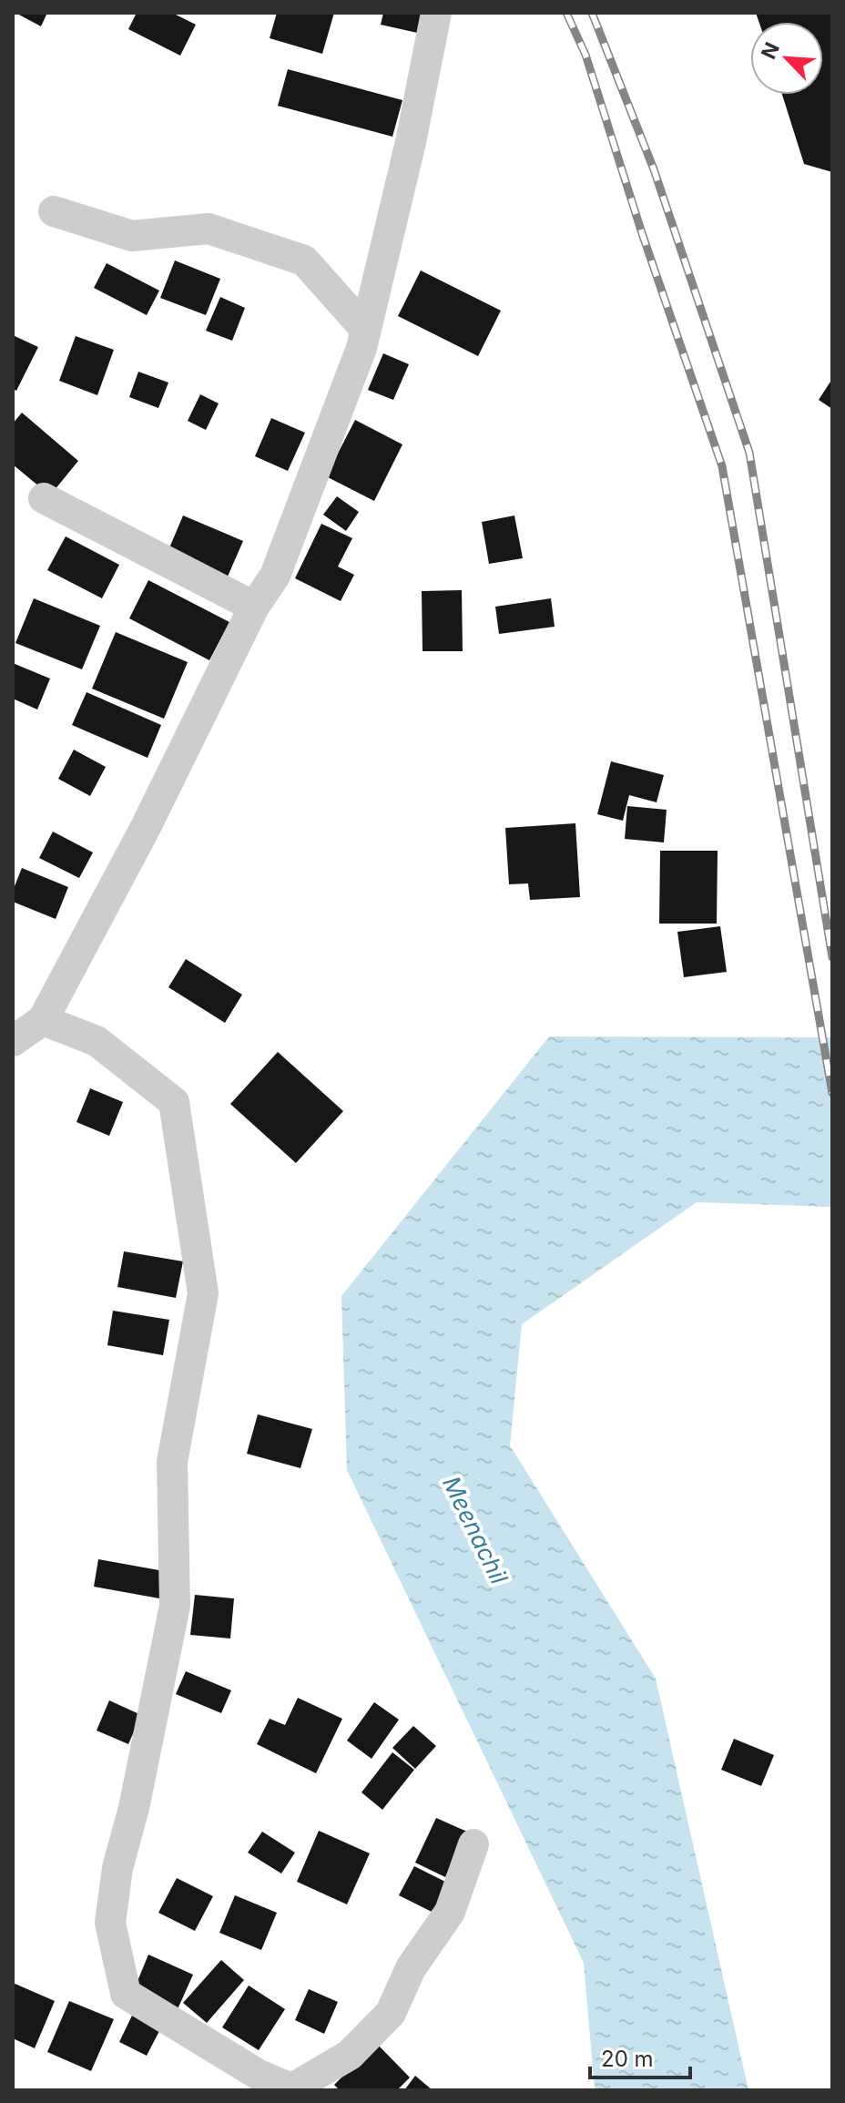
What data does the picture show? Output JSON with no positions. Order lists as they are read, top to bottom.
{
  "water": ["Meenachil"],
  "scale_bar": "20 m",
  "north": "top left"
}
